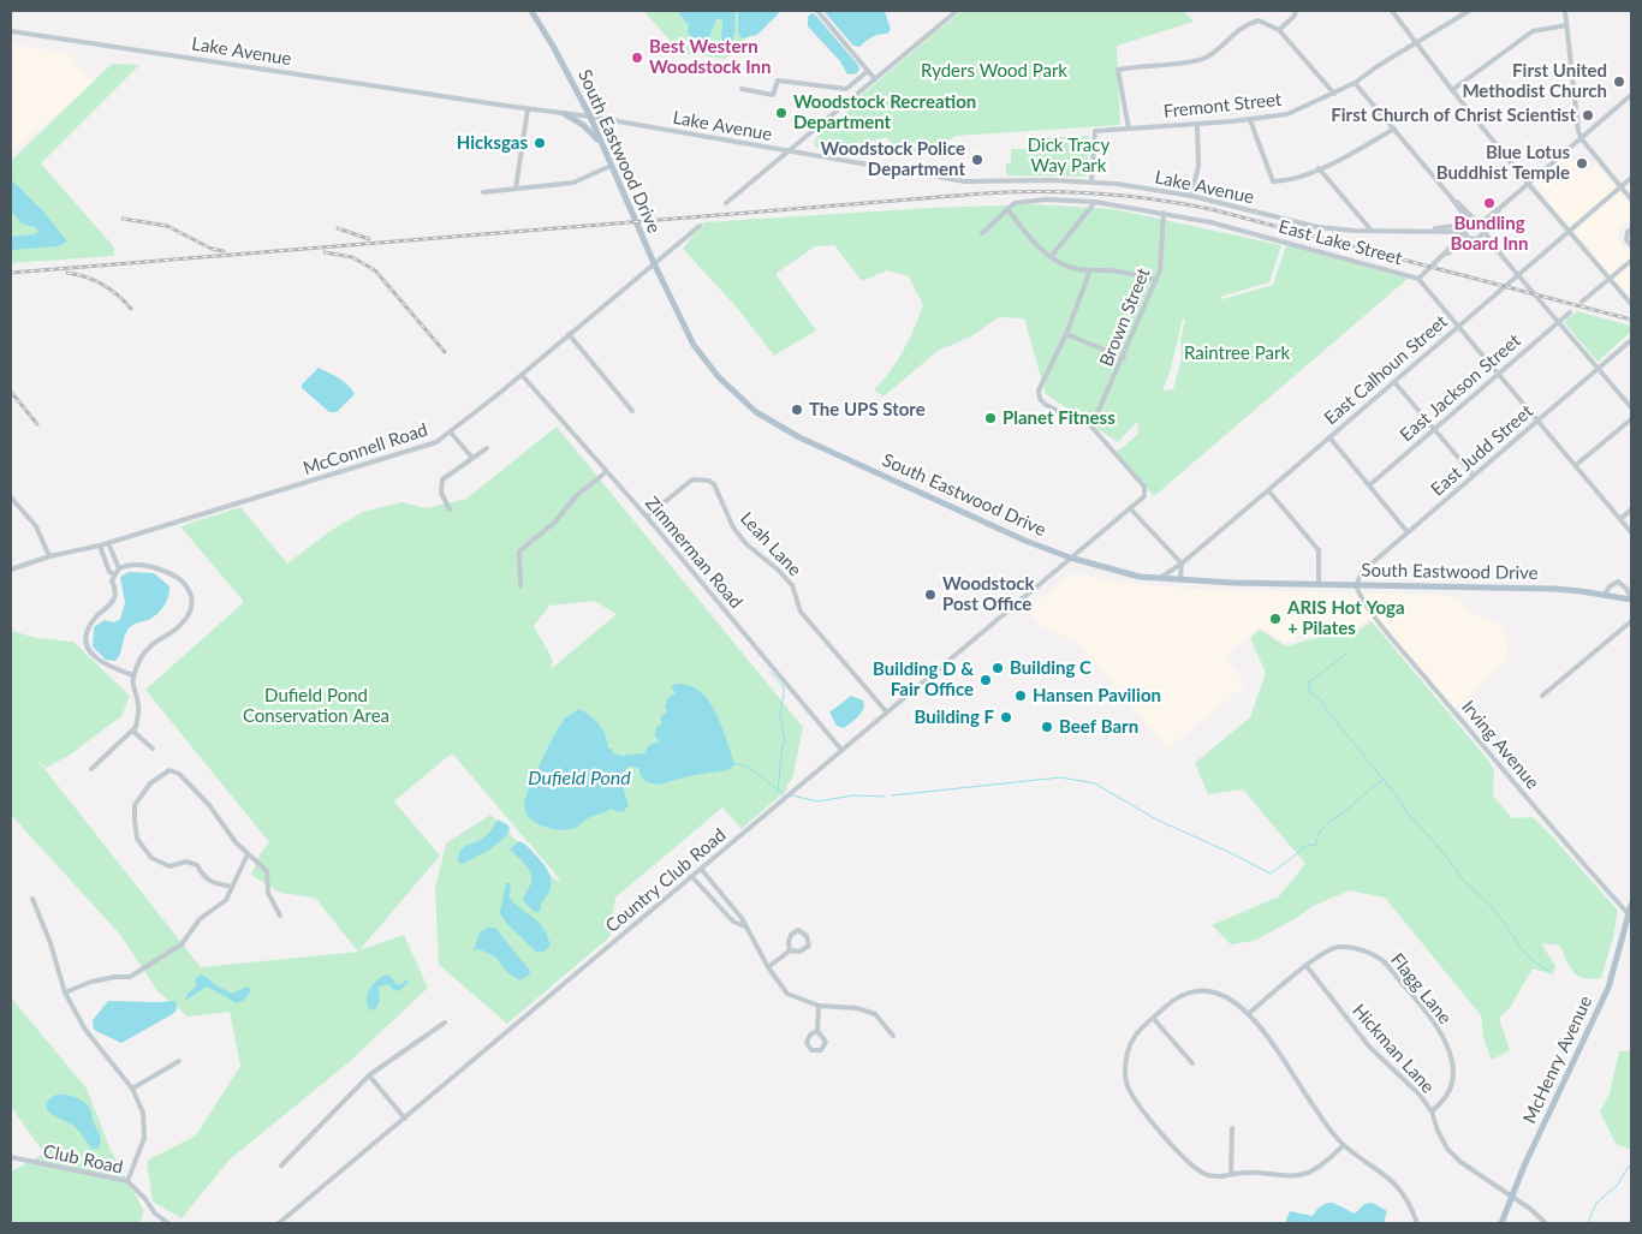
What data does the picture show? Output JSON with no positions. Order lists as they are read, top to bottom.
{
  "streets": {
    "main road": ["South Eastwood Drive", "McHenry Avenue"],
    "street": [
      "Lake Avenue",
      "Fremont Street",
      "East Lake Street",
      "Brown Street",
      "East Calhoun Street",
      "East Jackson Street",
      "McConnell Road",
      "East Judd Street",
      "Leah Lane",
      "Zimmerman Road",
      "Irving Avenue",
      "Country Club Road",
      "Flagg Lane",
      "Hickman Lane",
      "Club Road"
    ]
  },
  "crossings": [
    ["Lake Avenue", "Fremont Street"],
    ["Lake Avenue", "South Eastwood Drive"],
    ["South Eastwood Drive", "East Calhoun Street"],
    ["South Eastwood Drive", "McConnell Road"],
    ["South Eastwood Drive", "East Judd Street"],
    ["South Eastwood Drive", "Irving Avenue"],
    ["South Eastwood Drive", "Country Club Road"],
    ["East Lake Street", "Brown Street"],
    ["McConnell Road", "Zimmerman Road"],
    ["East Judd Street", "Irving Avenue"],
    ["Leah Lane", "Zimmerman Road"],
    ["Leah Lane", "Country Club Road"],
    ["Zimmerman Road", "Country Club Road"],
    ["Irving Avenue", "McHenry Avenue"],
    ["Flagg Lane", "Hickman Lane"],
    ["Hickman Lane", "McHenry Avenue"]
  ],
  "water": ["Dufield Pond"],
  "parks": [
    "Ryders Wood Park",
    "Dick Tracy Way Park",
    "Raintree Park",
    "Dufield Pond Conservation Area"
  ],
  "places": [
    "Best Western Woodstock Inn",
    "First United Methodist Church",
    "Woodstock Recreation Department",
    "First Church of Christ Scientist",
    "Hicksgas",
    "Woodstock Police Department",
    "Blue Lotus Buddhist Temple",
    "Bundling Board Inn",
    "The UPS Store",
    "Planet Fitness",
    "Woodstock Post Office",
    "ARIS Hot Yoga + Pilates",
    "Building C",
    "Building D & Fair Office",
    "Hansen Pavilion",
    "Building F",
    "Beef Barn"
  ]
}
